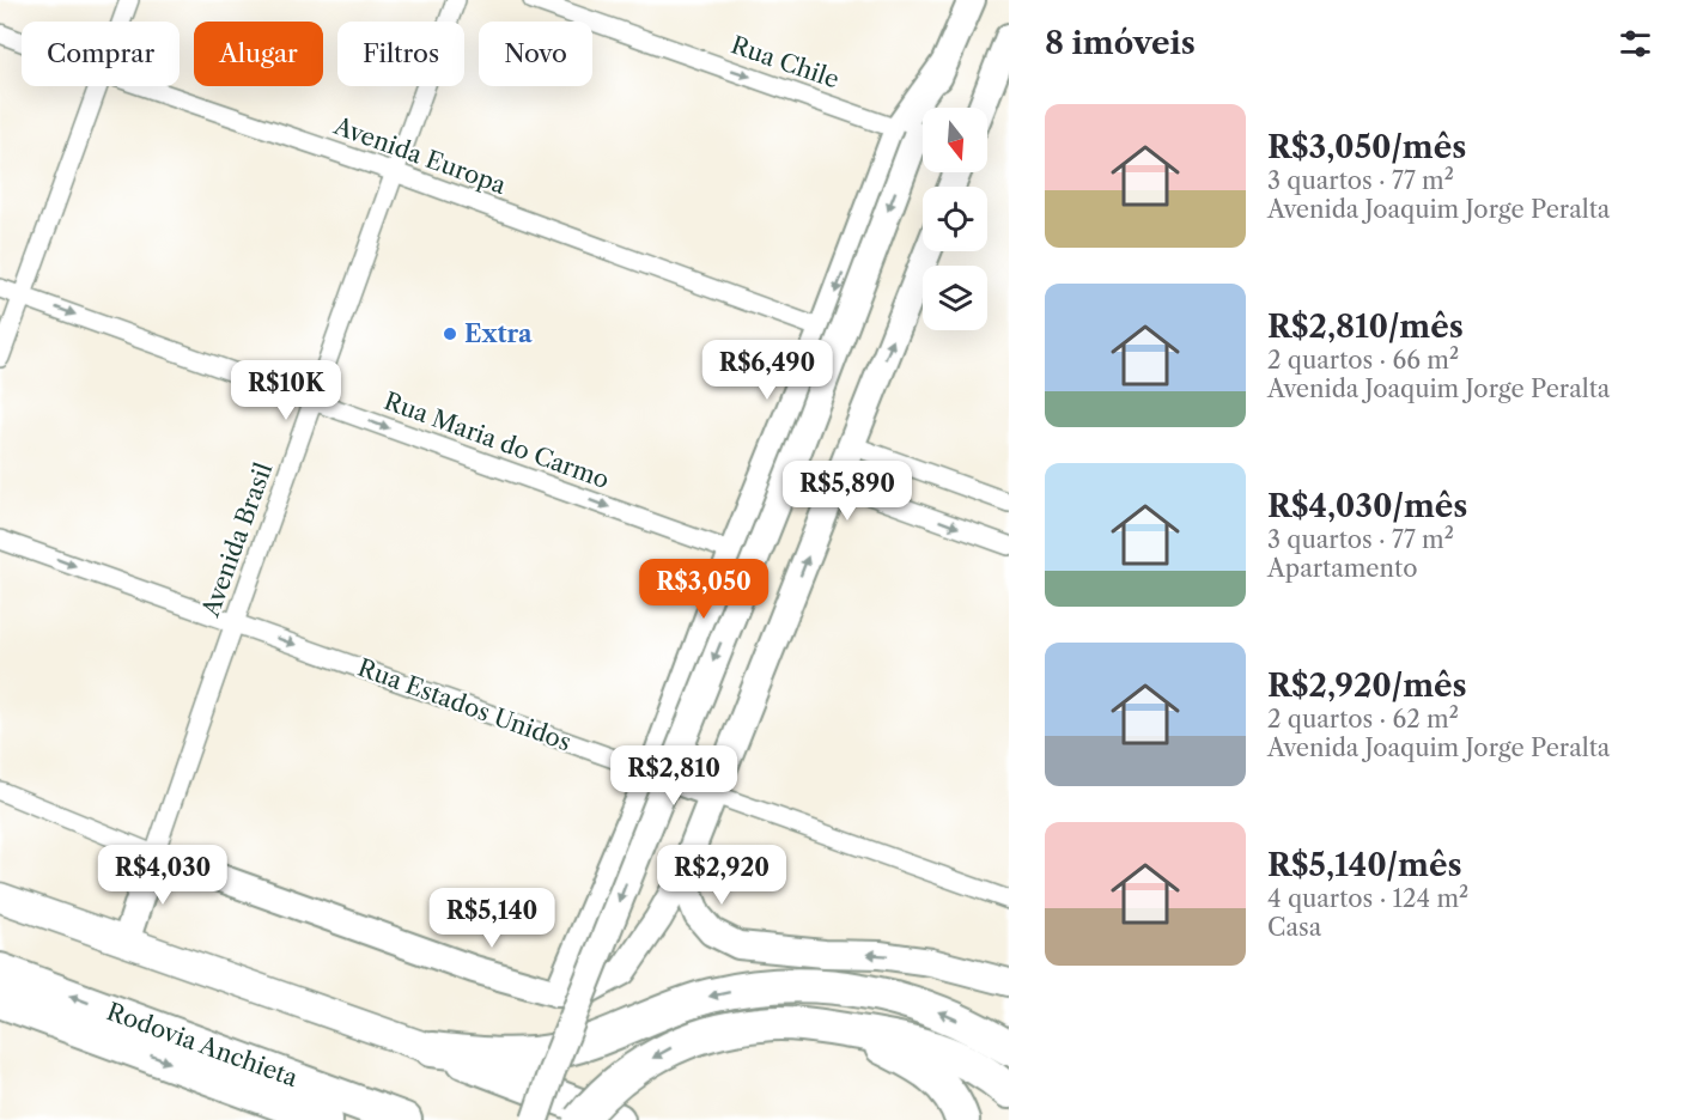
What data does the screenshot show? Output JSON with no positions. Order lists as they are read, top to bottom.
{
  "streets": {
    "highway": ["Rodovia Anchieta"],
    "street": [
      "Rua Chile",
      "Avenida Europa",
      "Rua Maria do Carmo",
      "Avenida Brasil",
      "Rua Estados Unidos"
    ]
  },
  "crossings": [
    ["Avenida Europa", "Avenida Brasil"],
    ["Rua Maria do Carmo", "Avenida Brasil"],
    ["Avenida Brasil", "Rua Estados Unidos"]
  ],
  "one_way": ["Rua Chile", "Rua Maria do Carmo", "Rua Estados Unidos"],
  "places": ["Extra"],
  "north": "bottom",
  "page": {
    "heading": "8 imóveis",
    "chip": [
      "Comprar",
      "Alugar",
      "Filtros",
      "Novo"
    ],
    "list": [
      {
        "name": "R$3,050/mês",
        "note": "3 quartos · 77 m² · Avenida Joaquim Jorge Peralta"
      },
      {
        "name": "R$2,810/mês",
        "note": "2 quartos · 66 m² · Avenida Joaquim Jorge Peralta"
      },
      {
        "name": "R$4,030/mês",
        "note": "3 quartos · 77 m² · Apartamento"
      },
      {
        "name": "R$2,920/mês",
        "note": "2 quartos · 62 m² · Avenida Joaquim Jorge Peralta"
      },
      {
        "name": "R$5,140/mês",
        "note": "4 quartos · 124 m² · Casa"
      }
    ],
    "price": [
      "R$6,490",
      "R$10K",
      "R$5,890",
      "R$3,050",
      "R$2,810",
      "R$4,030",
      "R$2,920",
      "R$5,140"
    ]
  }
}
